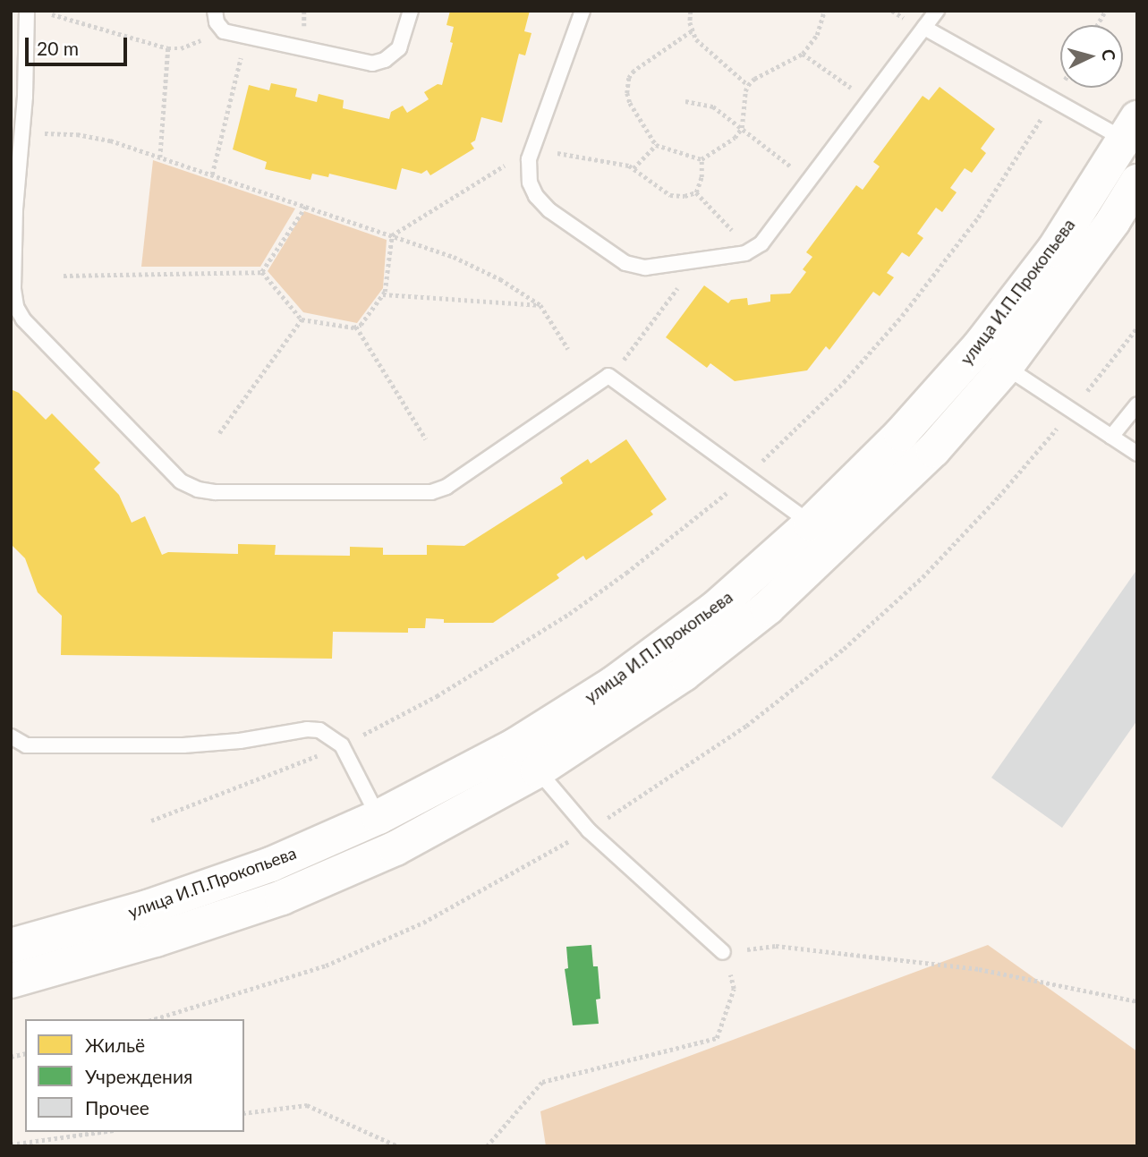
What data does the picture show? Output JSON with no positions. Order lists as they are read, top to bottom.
{
  "streets": {
    "street": ["улица И.П.Прокопьева"]
  },
  "legend": ["Жильё", "Учреждения", "Прочее"],
  "scale_bar": "20 m",
  "north": "right"
}
